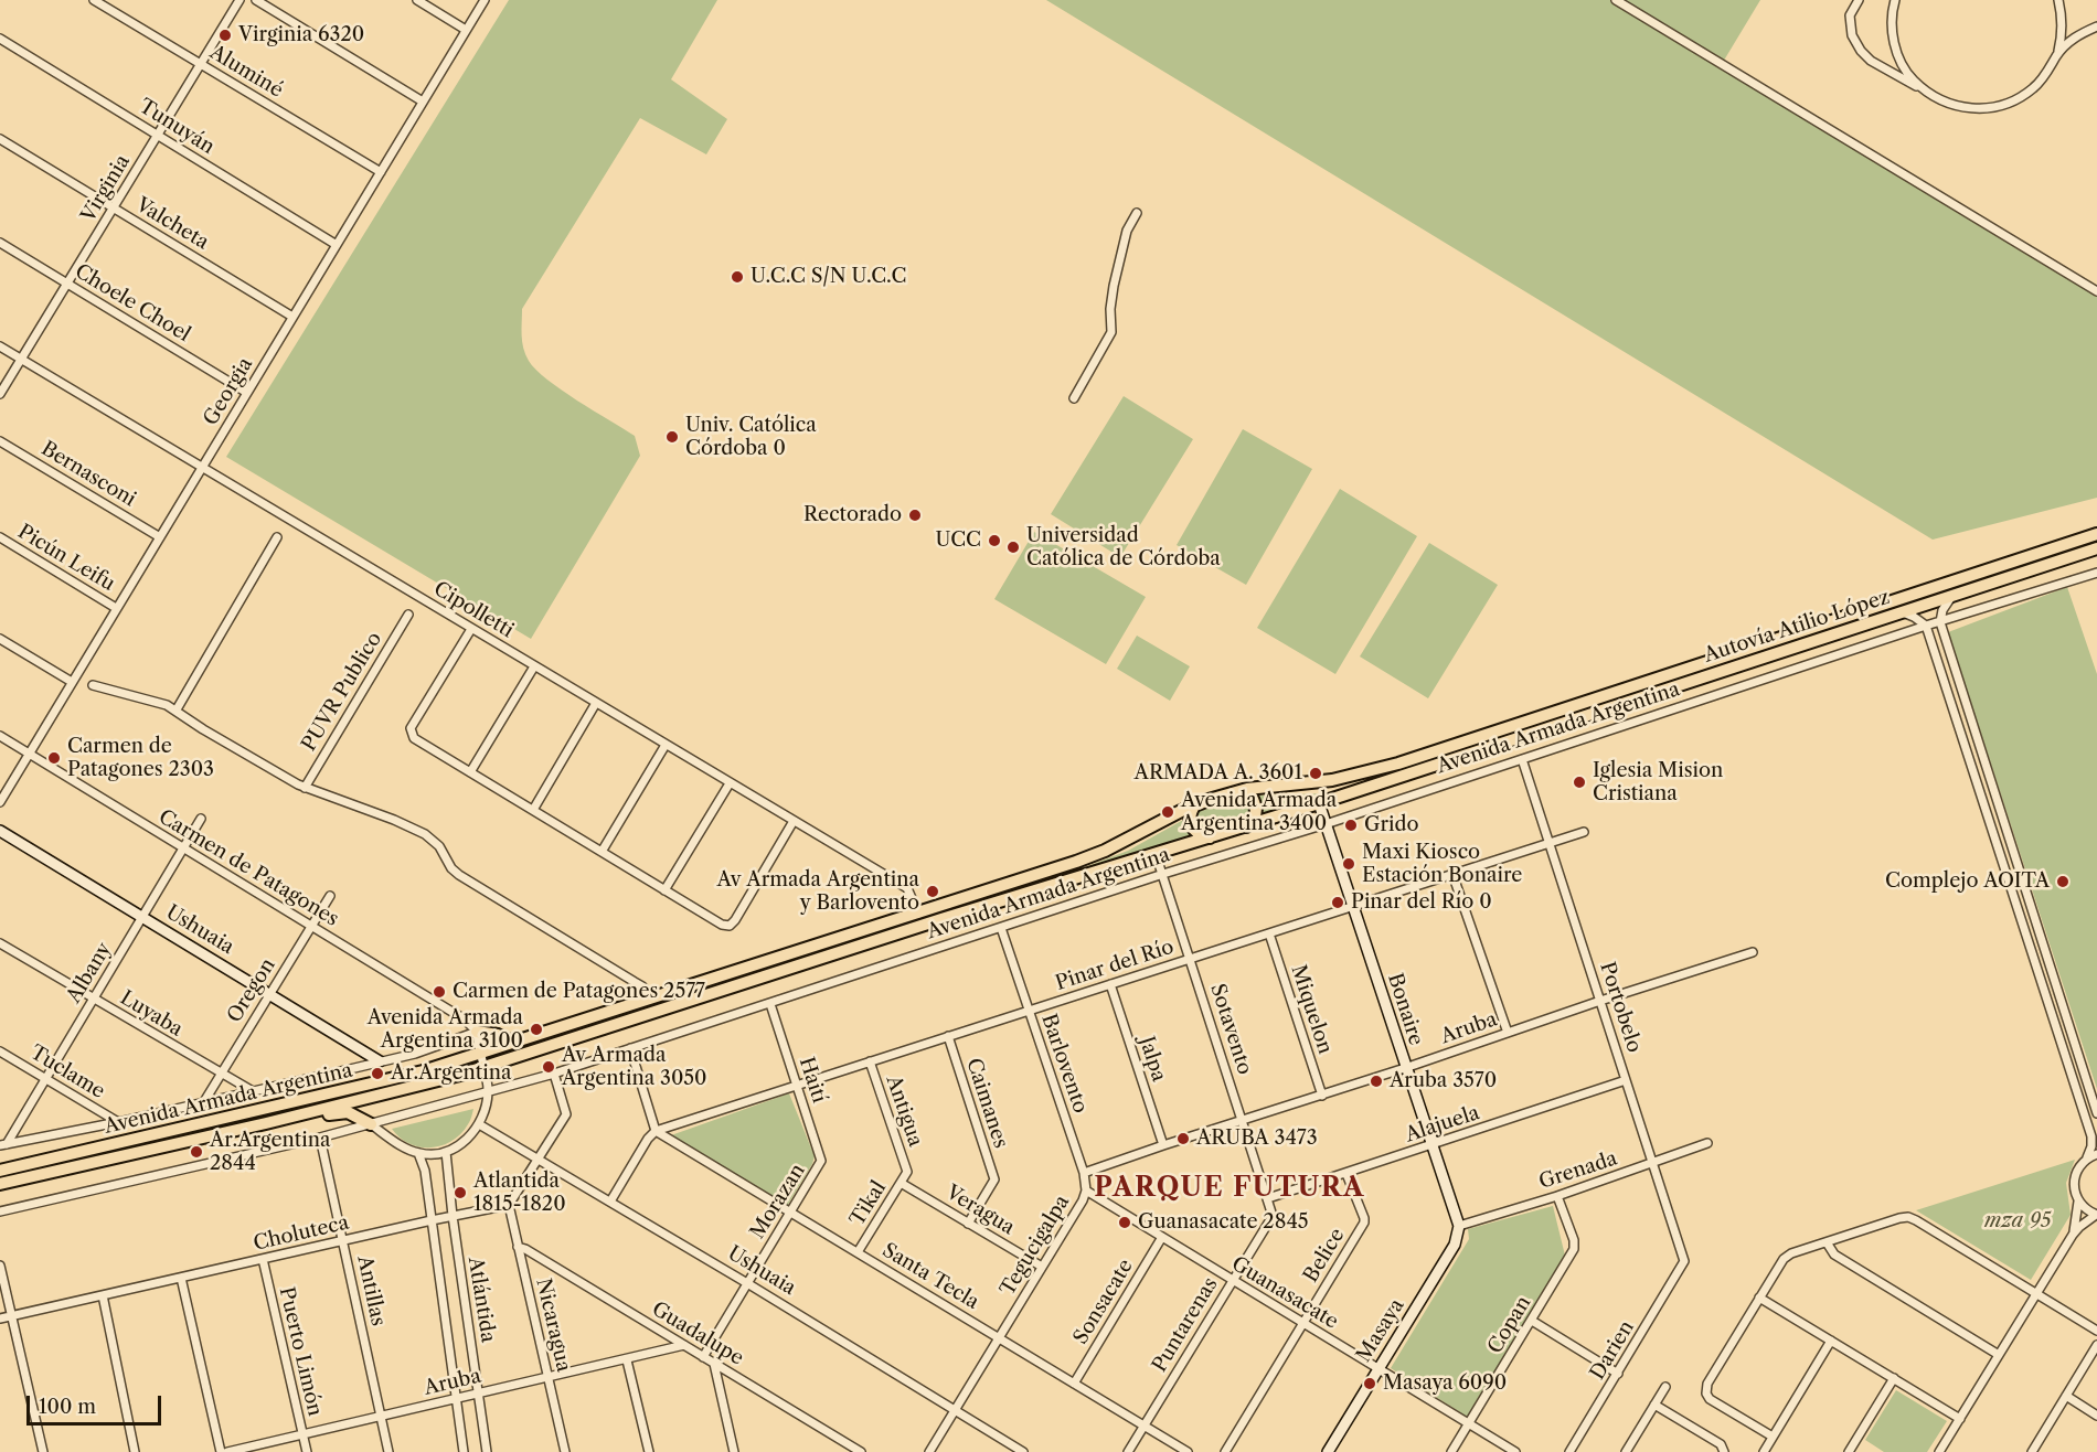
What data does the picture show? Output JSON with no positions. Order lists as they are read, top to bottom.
{
  "streets": {
    "main road": ["Autovía Atilio López", "Avenida Armada Argentina"],
    "street": [
      "Aluminé",
      "Tunuyán",
      "Virginia",
      "Valcheta",
      "Choele Choel",
      "Georgia",
      "Bernasconi",
      "Picún Leifu",
      "Cipolletti",
      "PUVR Publico",
      "Carmen de Patagones",
      "Ushuaia",
      "Pinar del Río",
      "Albany",
      "Oregon",
      "Portobelo",
      "Miquelon",
      "Bonaire",
      "Luyaba",
      "Aruba",
      "Sotavento",
      "Jalpa",
      "Barlovento",
      "Tuclame",
      "Haití",
      "Caimanes",
      "Antigua",
      "Alajuela",
      "Grenada",
      "Morazan",
      "Tikal",
      "Veragua",
      "Choluteca",
      "Tegucigalpa",
      "Belice",
      "Santa Tecla",
      "Antillas",
      "Guanasacate",
      "Atlántida",
      "Sonsacate",
      "Nicaragua",
      "Puntarenas",
      "Copan",
      "Masaya",
      "Guadalupe",
      "Darien",
      "Puerto Limón"
    ]
  },
  "crossings": [
    ["Aluminé", "Virginia"],
    ["Aluminé", "Georgia"],
    ["Tunuyán", "Virginia"],
    ["Tunuyán", "Georgia"],
    ["Virginia", "Valcheta"],
    ["Virginia", "Choele Choel"],
    ["Virginia", "Cipolletti"],
    ["Valcheta", "Georgia"],
    ["Choele Choel", "Georgia"],
    ["Georgia", "Bernasconi"],
    ["Georgia", "Picún Leifu"],
    ["Georgia", "Cipolletti"],
    ["Georgia", "Carmen de Patagones"],
    ["Cipolletti", "Avenida Armada Argentina"],
    ["Autovía Atilio López", "Avenida Armada Argentina"],
    ["Autovía Atilio López", "Bonaire"],
    ["Avenida Armada Argentina", "Carmen de Patagones"],
    ["Avenida Armada Argentina", "Ushuaia"],
    ["Avenida Armada Argentina", "Albany"],
    ["Avenida Armada Argentina", "Oregon"],
    ["Avenida Armada Argentina", "Portobelo"],
    ["Avenida Armada Argentina", "Bonaire"],
    ["Avenida Armada Argentina", "Luyaba"],
    ["Avenida Armada Argentina", "Sotavento"],
    ["Avenida Armada Argentina", "Barlovento"],
    ["Avenida Armada Argentina", "Tuclame"],
    ["Avenida Armada Argentina", "Haití"],
    ["Avenida Armada Argentina", "Antillas"],
    ["Carmen de Patagones", "Albany"],
    ["Carmen de Patagones", "Oregon"],
    ["Ushuaia", "Albany"],
    ["Ushuaia", "Oregon"],
    ["Ushuaia", "Morazan"],
    ["Ushuaia", "Tegucigalpa"],
    ["Pinar del Río", "Portobelo"],
    ["Pinar del Río", "Miquelon"],
    ["Pinar del Río", "Bonaire"],
    ["Pinar del Río", "Sotavento"],
    ["Pinar del Río", "Jalpa"],
    ["Pinar del Río", "Barlovento"],
    ["Pinar del Río", "Haití"],
    ["Pinar del Río", "Caimanes"],
    ["Pinar del Río", "Antigua"],
    ["Pinar del Río", "Santa Tecla"],
    ["Albany", "Luyaba"],
    ["Albany", "Tuclame"],
    ["Oregon", "Luyaba"],
    ["Portobelo", "Aruba"],
    ["Portobelo", "Alajuela"],
    ["Portobelo", "Grenada"],
    ["Portobelo", "Darien"],
    ["Miquelon", "Aruba"],
    ["Bonaire", "Aruba"],
    ["Bonaire", "Alajuela"],
    ["Bonaire", "Grenada"],
    ["Bonaire", "Masaya"],
    ["Aruba", "Sotavento"],
    ["Aruba", "Jalpa"],
    ["Aruba", "Barlovento"],
    ["Aruba", "Antillas"],
    ["Aruba", "Atlántida"],
    ["Aruba", "Nicaragua"],
    ["Aruba", "Guadalupe"],
    ["Aruba", "Puerto Limón"],
    ["Sotavento", "Alajuela"],
    ["Sotavento", "Puntarenas"],
    ["Haití", "Morazan"],
    ["Caimanes", "Veragua"],
    ["Antigua", "Tikal"],
    ["Alajuela", "Belice"],
    ["Grenada", "Copan"],
    ["Grenada", "Masaya"],
    ["Morazan", "Santa Tecla"],
    ["Morazan", "Guadalupe"],
    ["Tikal", "Veragua"],
    ["Tikal", "Santa Tecla"],
    ["Veragua", "Tegucigalpa"],
    ["Choluteca", "Antillas"],
    ["Choluteca", "Atlántida"],
    ["Choluteca", "Nicaragua"],
    ["Choluteca", "Puerto Limón"],
    ["Tegucigalpa", "Santa Tecla"],
    ["Tegucigalpa", "Guanasacate"],
    ["Belice", "Guanasacate"],
    ["Santa Tecla", "Sonsacate"],
    ["Santa Tecla", "Puntarenas"],
    ["Guanasacate", "Sonsacate"],
    ["Guanasacate", "Puntarenas"],
    ["Guanasacate", "Copan"],
    ["Guanasacate", "Masaya"],
    ["Nicaragua", "Guadalupe"]
  ],
  "districts": ["PARQUE FUTURA"],
  "parks": ["mza 95"],
  "places": [
    "Virginia 6320",
    "U.C.C S/N U.C.C",
    "Univ. Católica Córdoba 0",
    "Rectorado",
    "UCC",
    "Universidad Católica de Córdoba",
    "Carmen de Patagones 2303",
    "ARMADA A. 3601",
    "Iglesia Mision Cristiana",
    "Avenida Armada Argentina 3400",
    "Grido",
    "Maxi Kiosco Estación Bonaire",
    "Complejo AOITA",
    "Av Armada Argentina y Barlovento",
    "Pinar del Río 0",
    "Carmen de Patagones 2577",
    "Avenida Armada Argentina 3100",
    "Av Armada Argentina 3050",
    "Ar.Argentina",
    "Aruba 3570",
    "ARUBA 3473",
    "Ar.Argentina 2844",
    "Atlantida 1815-1820",
    "Guanasacate 2845",
    "Masaya 6090"
  ],
  "scale_bar": "100 m"
}
